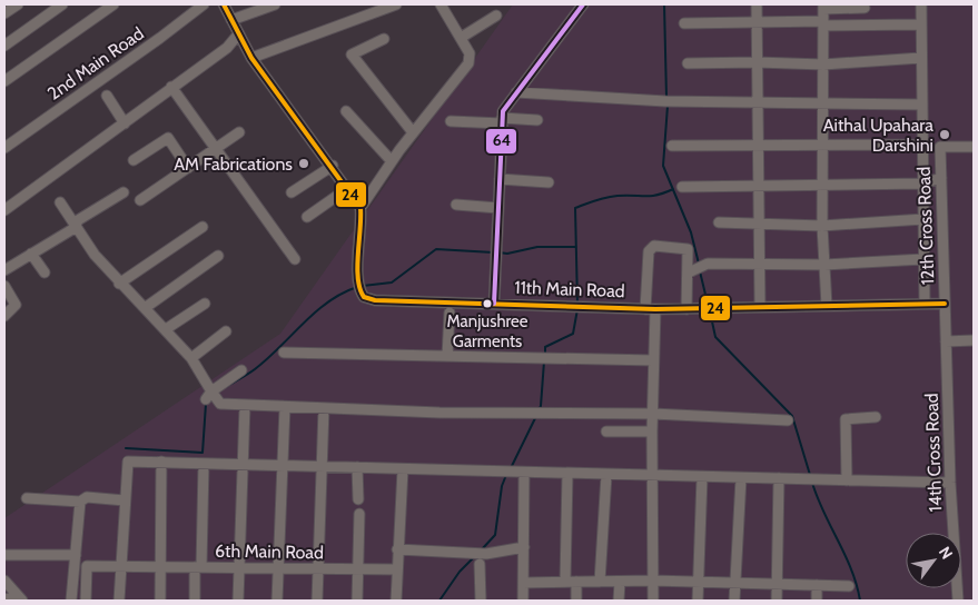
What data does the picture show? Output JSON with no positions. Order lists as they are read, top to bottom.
{
  "streets": {
    "street": [
      "2nd Main Road",
      "12th Cross Road",
      "11th Main Road",
      "14th Cross Road",
      "6th Main Road"
    ]
  },
  "crossings": [
    ["12th Cross Road", "11th Main Road"],
    ["12th Cross Road", "14th Cross Road"],
    ["11th Main Road", "14th Cross Road"]
  ],
  "places": ["Aithal Upahara Darshini", "AM Fabrications", "Manjushree Garments"],
  "lines": ["transit line 24", "transit line 64"],
  "north": "top right"
}
